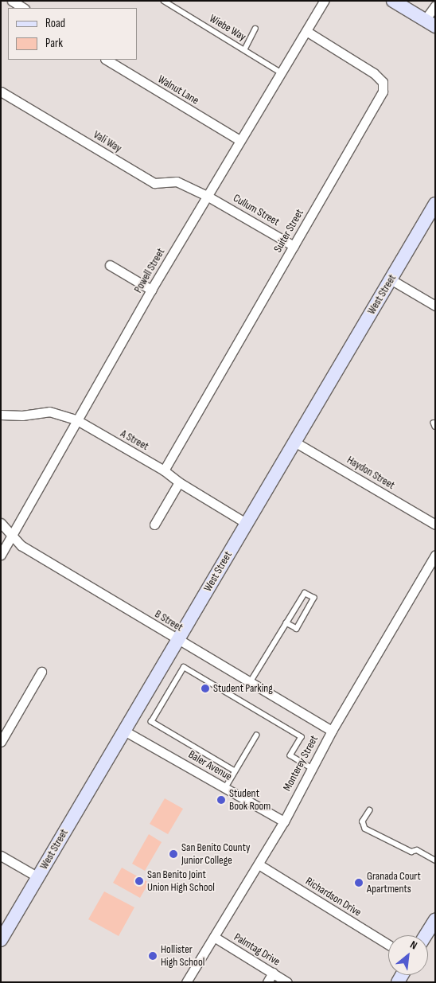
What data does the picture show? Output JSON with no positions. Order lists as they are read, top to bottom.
{
  "streets": {
    "street": [
      "Walnut Lane",
      "Vali Way",
      "Cullum Street",
      "Suiter Street",
      "Powell Street",
      "West Street",
      "A Street",
      "Haydon Street",
      "B Street",
      "Monterey Street",
      "Baler Avenue",
      "Richardson Drive",
      "Palmtag Drive"
    ],
    "lane": ["Wiebe Way"]
  },
  "crossings": [
    ["Wiebe Way", "Powell Street"],
    ["Walnut Lane", "Powell Street"],
    ["Vali Way", "Cullum Street"],
    ["Vali Way", "Powell Street"],
    ["Cullum Street", "Suiter Street"],
    ["Cullum Street", "Powell Street"],
    ["Suiter Street", "Powell Street"],
    ["Suiter Street", "A Street"],
    ["Powell Street", "A Street"],
    ["Powell Street", "B Street"],
    ["West Street", "A Street"],
    ["West Street", "Haydon Street"],
    ["West Street", "B Street"],
    ["West Street", "Baler Avenue"],
    ["B Street", "Monterey Street"],
    ["Monterey Street", "Baler Avenue"],
    ["Monterey Street", "Richardson Drive"],
    ["Monterey Street", "Palmtag Drive"]
  ],
  "places": [
    "Student Parking",
    "Student Book Room",
    "San Benito County Junior College",
    "San Benito Joint Union High School",
    "Granada Court Apartments",
    "Hollister High School"
  ],
  "legend": ["Road", "Park"],
  "north": "top right"
}
